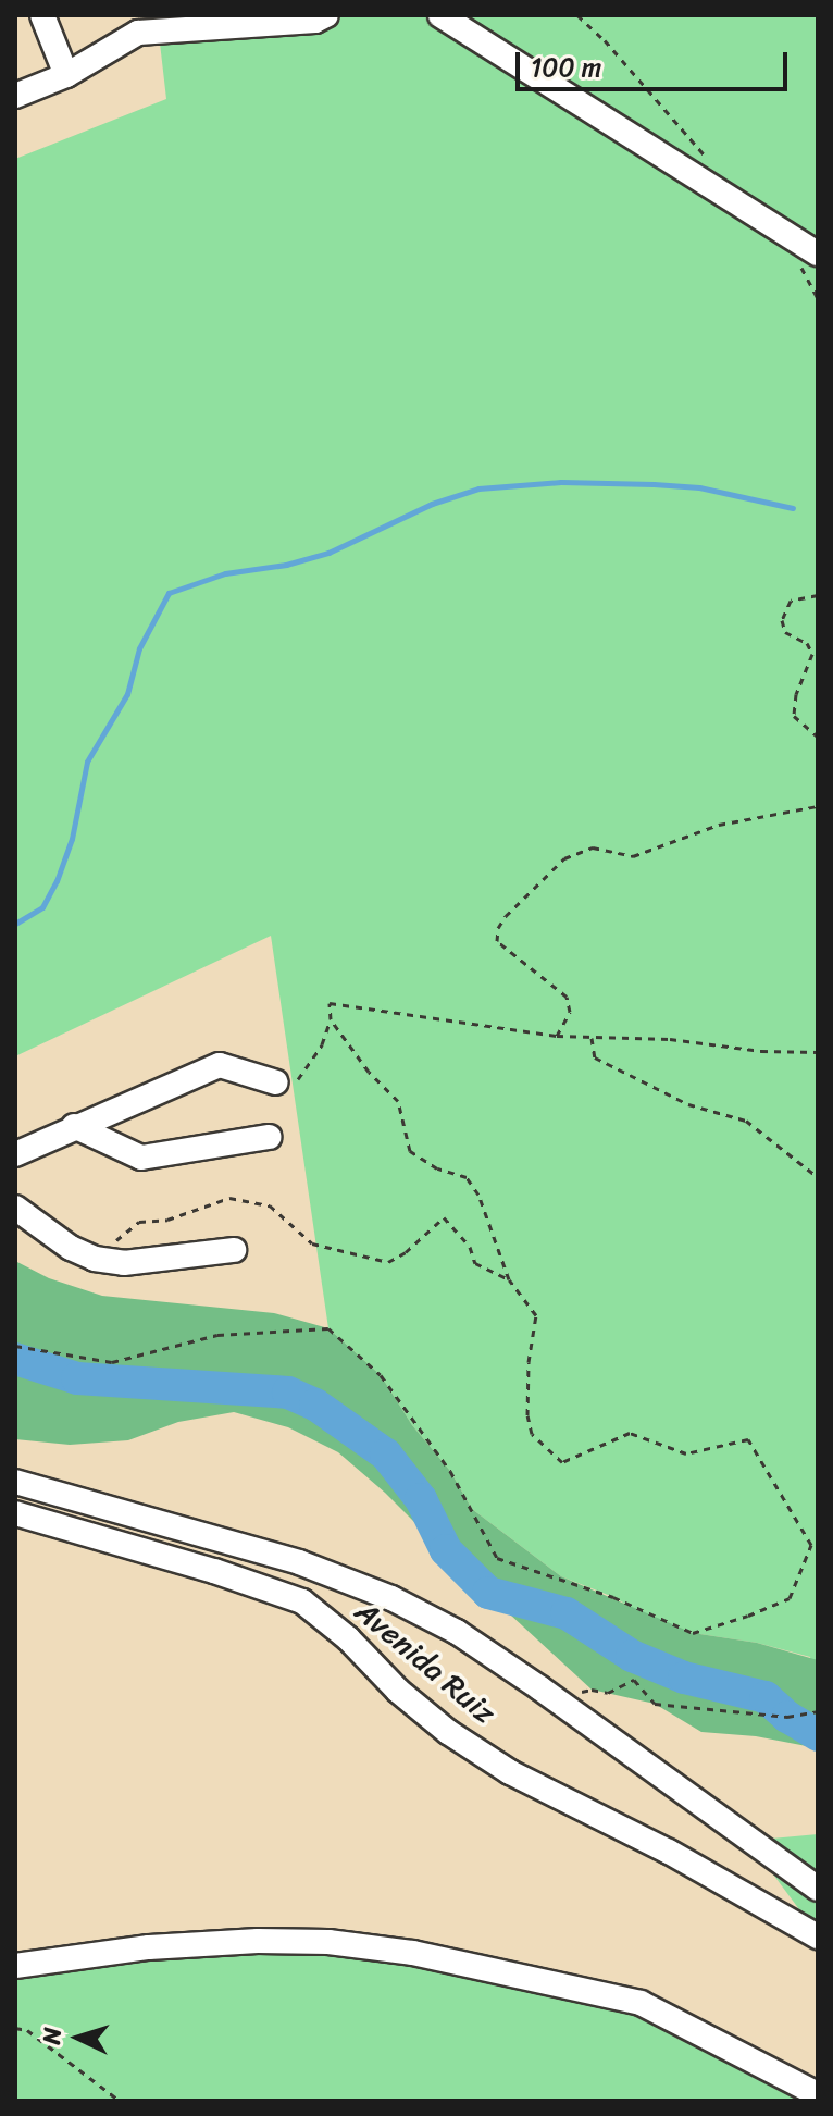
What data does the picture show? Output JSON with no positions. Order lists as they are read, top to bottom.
{
  "streets": {
    "street": ["Avenida Ruiz"]
  },
  "scale_bar": "100 m",
  "north": "left"
}
